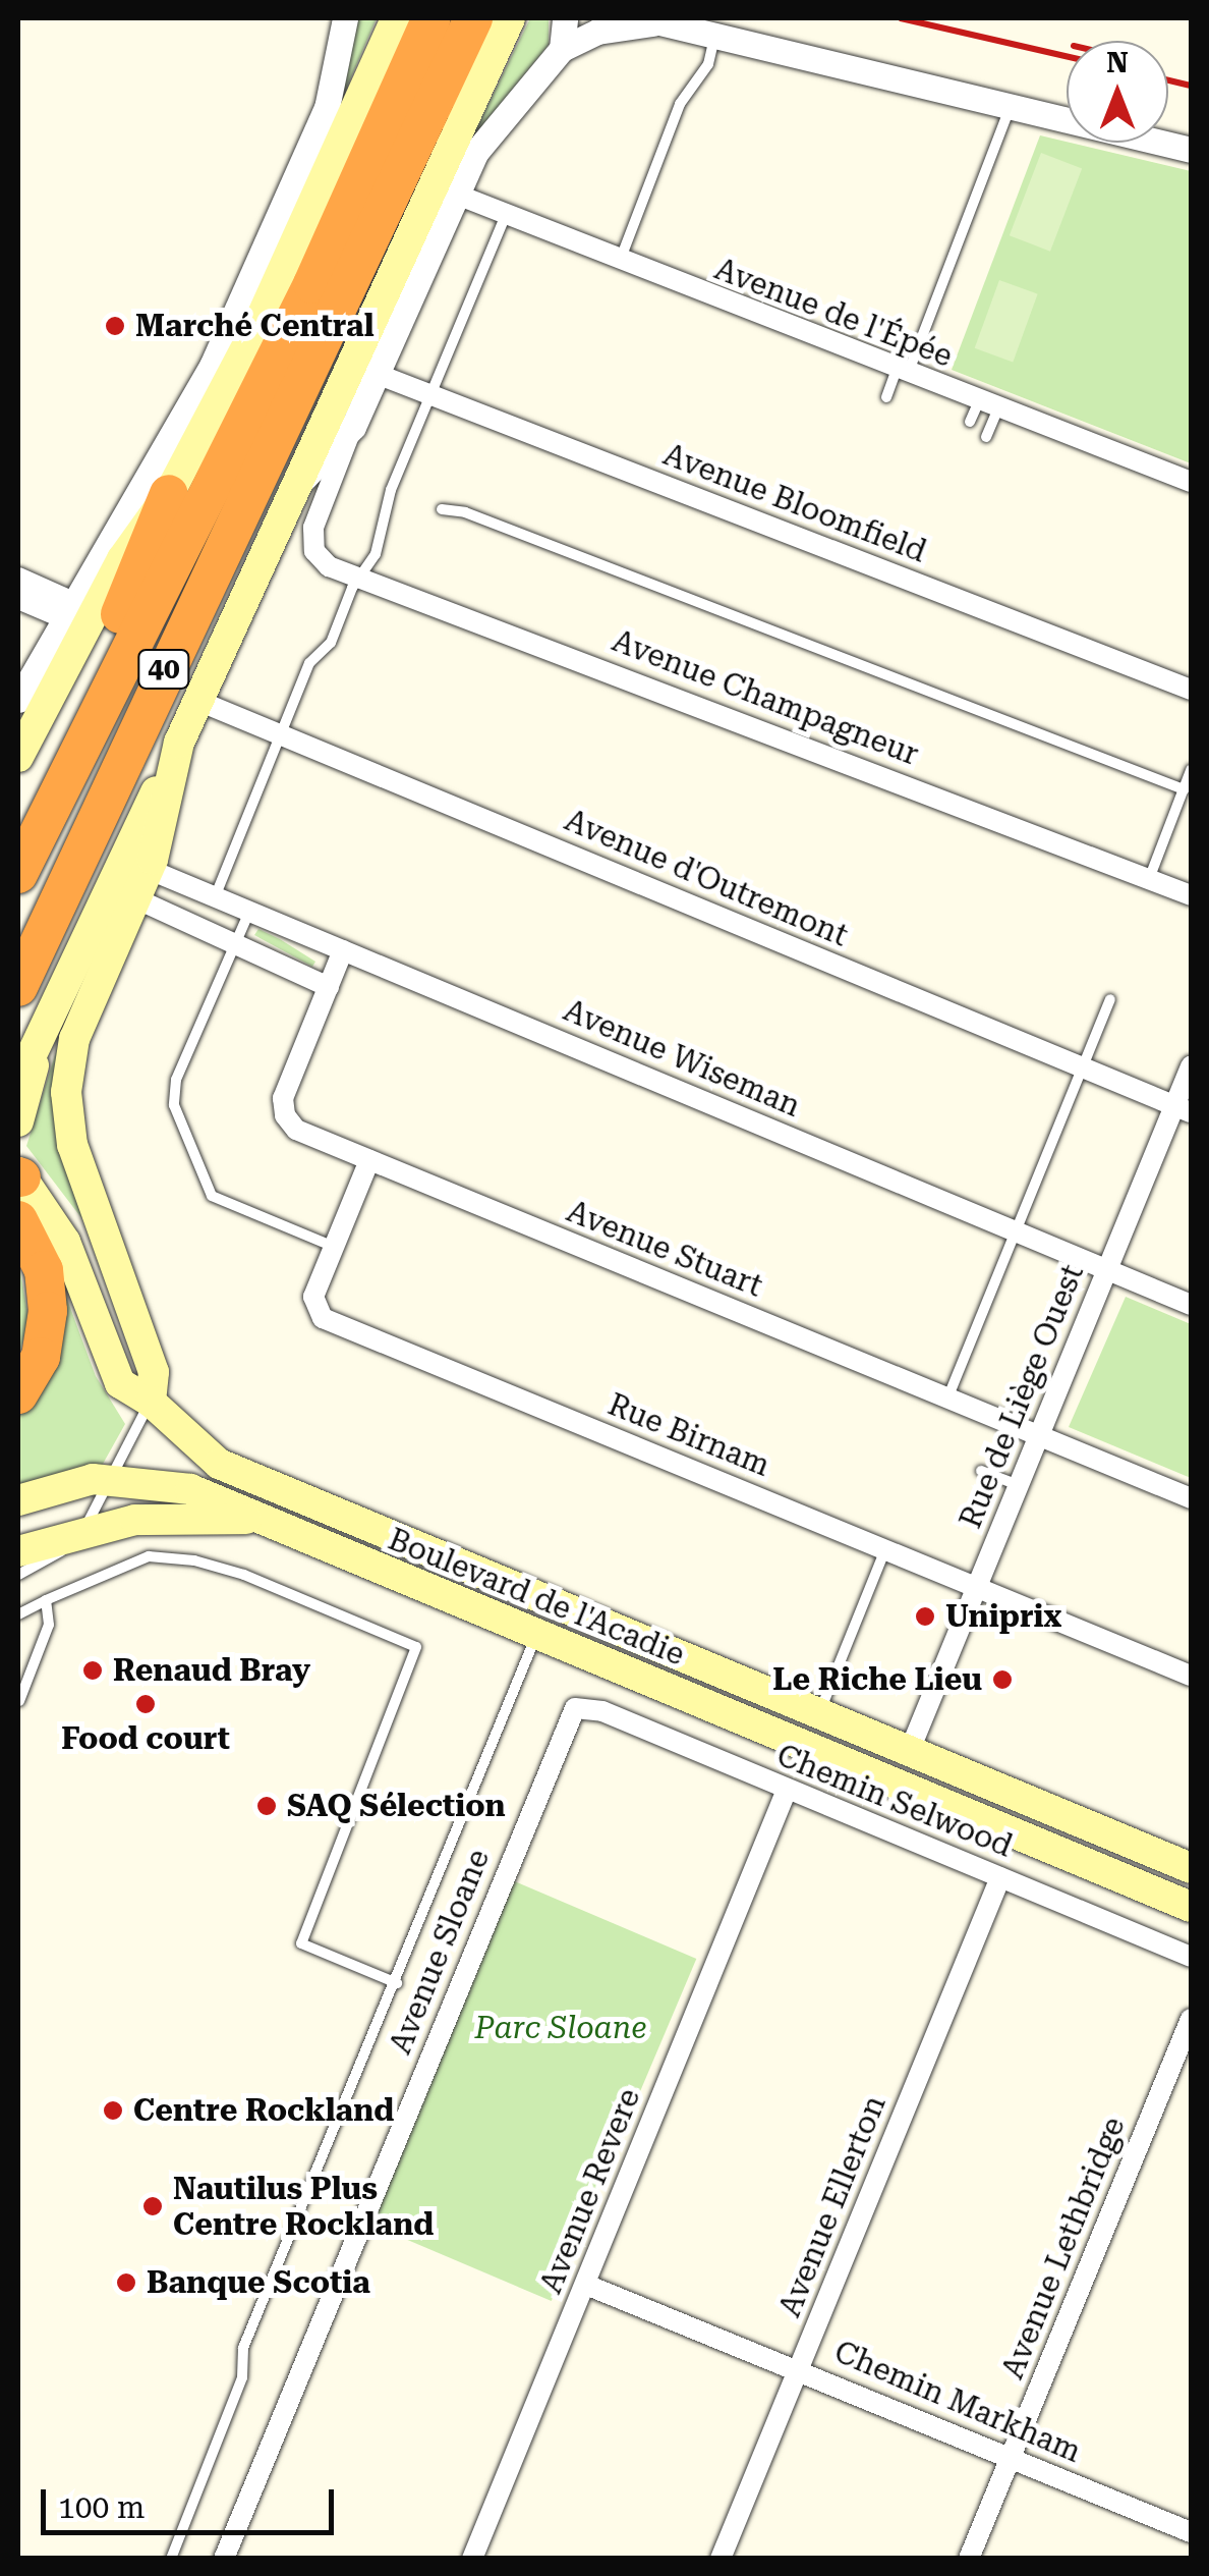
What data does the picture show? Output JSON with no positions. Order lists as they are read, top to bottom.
{
  "streets": {
    "highway": ["40"],
    "main road": ["Boulevard de l'Acadie"],
    "street": [
      "Avenue de l'Épée",
      "Avenue Bloomfield",
      "Avenue Champagneur",
      "Avenue d'Outremont",
      "Avenue Wiseman",
      "Avenue Stuart",
      "Rue de Liège Ouest",
      "Rue Birnam",
      "Chemin Selwood",
      "Avenue Sloane",
      "Avenue Revere",
      "Avenue Ellerton",
      "Avenue Lethbridge",
      "Chemin Markham"
    ]
  },
  "crossings": [
    ["Avenue d'Outremont", "Rue de Liège Ouest"],
    ["Avenue Wiseman", "Avenue Stuart"],
    ["Avenue Wiseman", "Rue de Liège Ouest"],
    ["Avenue Stuart", "Rue de Liège Ouest"],
    ["Avenue Stuart", "Rue Birnam"],
    ["Rue de Liège Ouest", "Rue Birnam"],
    ["Rue de Liège Ouest", "Boulevard de l'Acadie"],
    ["Chemin Selwood", "Avenue Sloane"],
    ["Chemin Selwood", "Avenue Revere"],
    ["Chemin Selwood", "Avenue Ellerton"],
    ["Avenue Revere", "Chemin Markham"],
    ["Avenue Ellerton", "Chemin Markham"],
    ["Avenue Lethbridge", "Chemin Markham"]
  ],
  "parks": ["Parc Sloane"],
  "places": [
    "Marché Central",
    "Uniprix",
    "Renaud Bray",
    "Le Riche Lieu",
    "Food court",
    "SAQ Sélection",
    "Centre Rockland",
    "Nautilus Plus Centre Rockland",
    "Banque Scotia"
  ],
  "scale_bar": "100 m",
  "north": "top"
}
